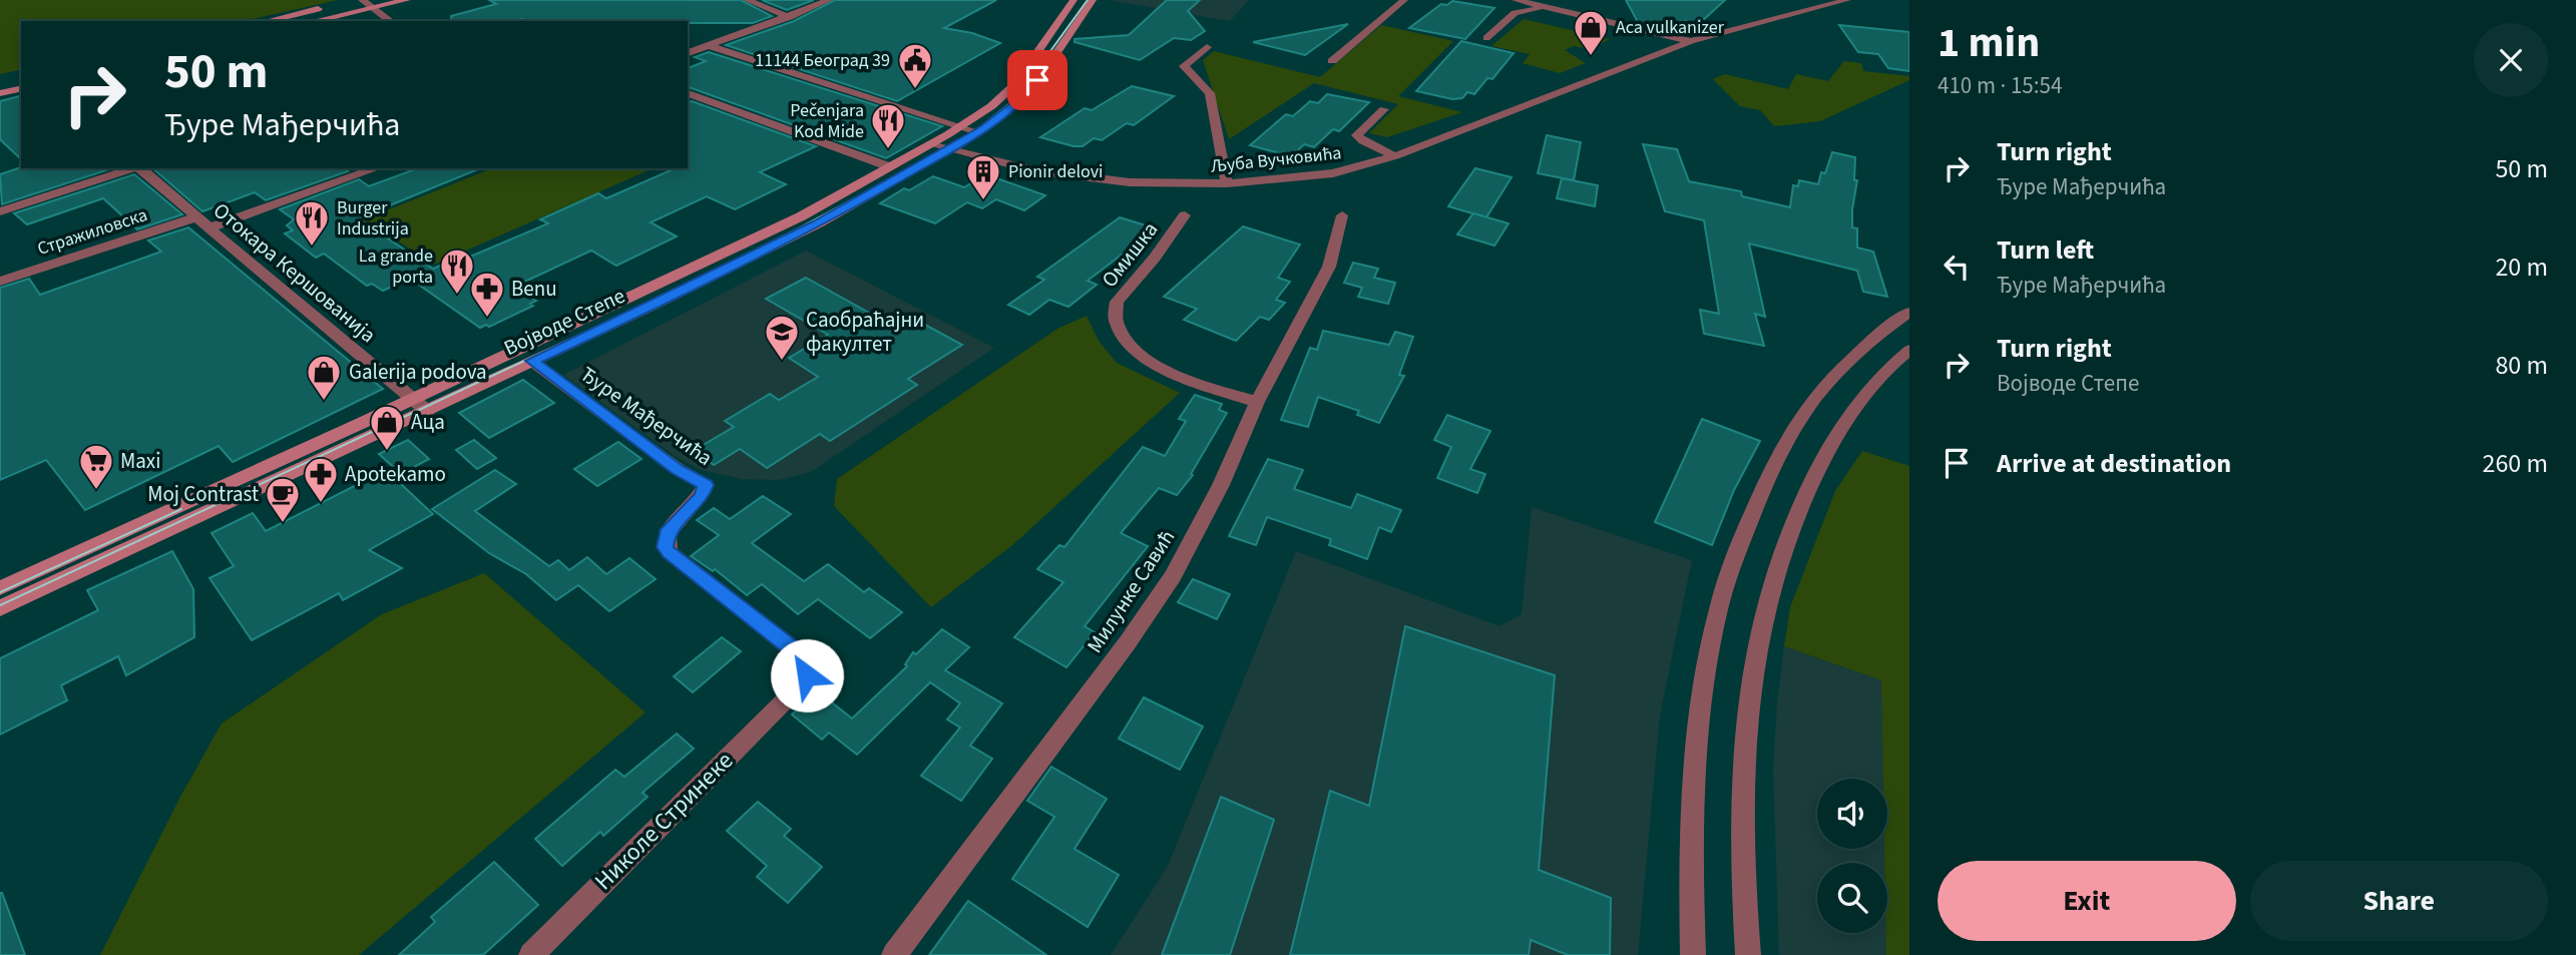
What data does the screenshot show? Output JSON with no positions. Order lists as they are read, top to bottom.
{
  "streets": {
    "main road": ["Војводе Степе"],
    "street": [
      "Љуба Вучковића",
      "Стражиловска",
      "Омишка",
      "Отокара Кершованија",
      "Ђуре Мађерчића",
      "Милунке Савић",
      "Николе Стринеке"
    ]
  },
  "crossings": [
    ["Љуба Вучковића", "Војводе Степе"],
    ["Стражиловска", "Отокара Кершованија"],
    ["Омишка", "Милунке Савић"],
    ["Отокара Кершованија", "Војводе Степе"],
    ["Војводе Степе", "Ђуре Мађерчића"],
    ["Ђуре Мађерчића", "Николе Стринеке"]
  ],
  "places": {
    "shop": ["Aca vulkanizer", "Galerija podova", "Аца"],
    "public building": ["11144 Београд 39"],
    "restaurant": ["Pečenjara Kod Mide", "Burger Industrija", "La grande porta"],
    "building": ["Pionir delovi"],
    "pharmacy": ["Benu", "Apotekamo"],
    "school or university": ["Саобраћајни факултет"],
    "supermarket": ["Maxi"],
    "cafe": ["Moj Contrast"]
  },
  "page": {
    "heading": ["1 min", "410 m · 15:54"],
    "turn": ["50 m", "Ђуре Мађерчића"],
    "list": [
      {
        "name": "Turn right",
        "note": "Ђуре Мађерчића",
        "value": "50 m"
      },
      {
        "name": "Turn left",
        "note": "Ђуре Мађерчића",
        "value": "20 m"
      },
      {
        "name": "Turn right",
        "note": "Војводе Степе",
        "value": "80 m"
      },
      {
        "name": "Arrive at destination",
        "value": "260 m"
      }
    ],
    "buttons": ["Exit", "Share"]
  }
}
